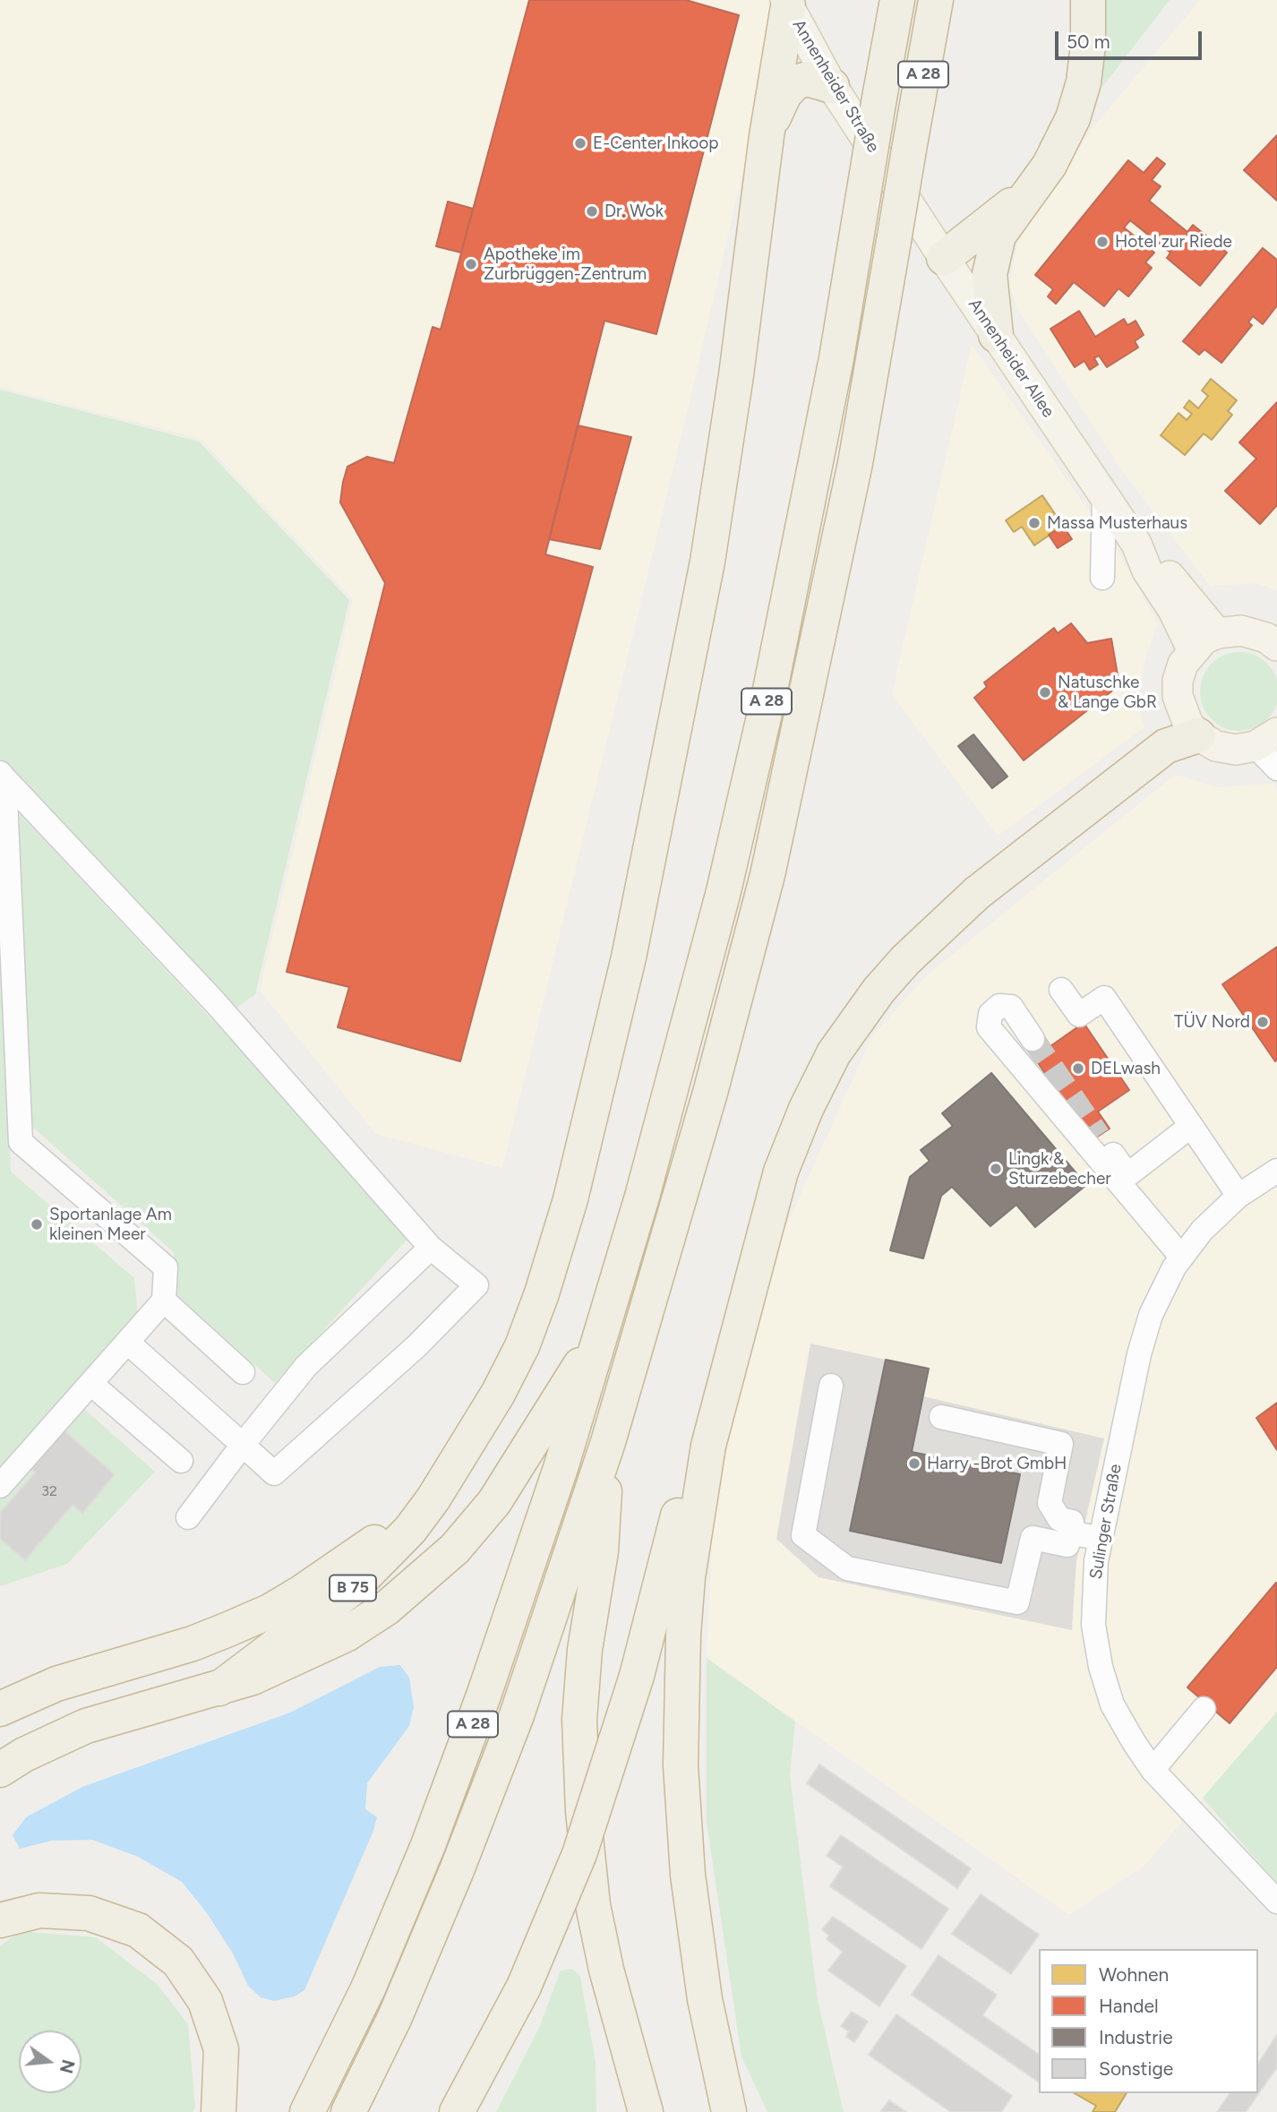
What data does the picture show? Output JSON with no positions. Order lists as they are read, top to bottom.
{
  "streets": {
    "highway": ["A 28", "B 75"],
    "main road": ["Annenheider Straße", "Annenheider Allee"],
    "street": ["Sulinger Straße"]
  },
  "crossings": [
    ["A 28", "Annenheider Straße"],
    ["A 28", "Annenheider Allee"],
    ["Annenheider Straße", "Annenheider Allee"]
  ],
  "places": [
    "E-Center Inkoop",
    "Dr. Wok",
    "Hotel zur Riede",
    "Apotheke im Zurbrüggen-Zentrum",
    "Massa Musterhaus",
    "Natuschke & Lange GbR",
    "TÜV Nord",
    "DELwash",
    "Lingk & Sturzebecher",
    "Sportanlage Am kleinen Meer",
    "Harry -Brot GmbH"
  ],
  "house_numbers": ["32"],
  "legend": [
    "Wohnen",
    "Handel",
    "Industrie",
    "Sonstige"
  ],
  "scale_bar": "50 m",
  "north": "right"
}
